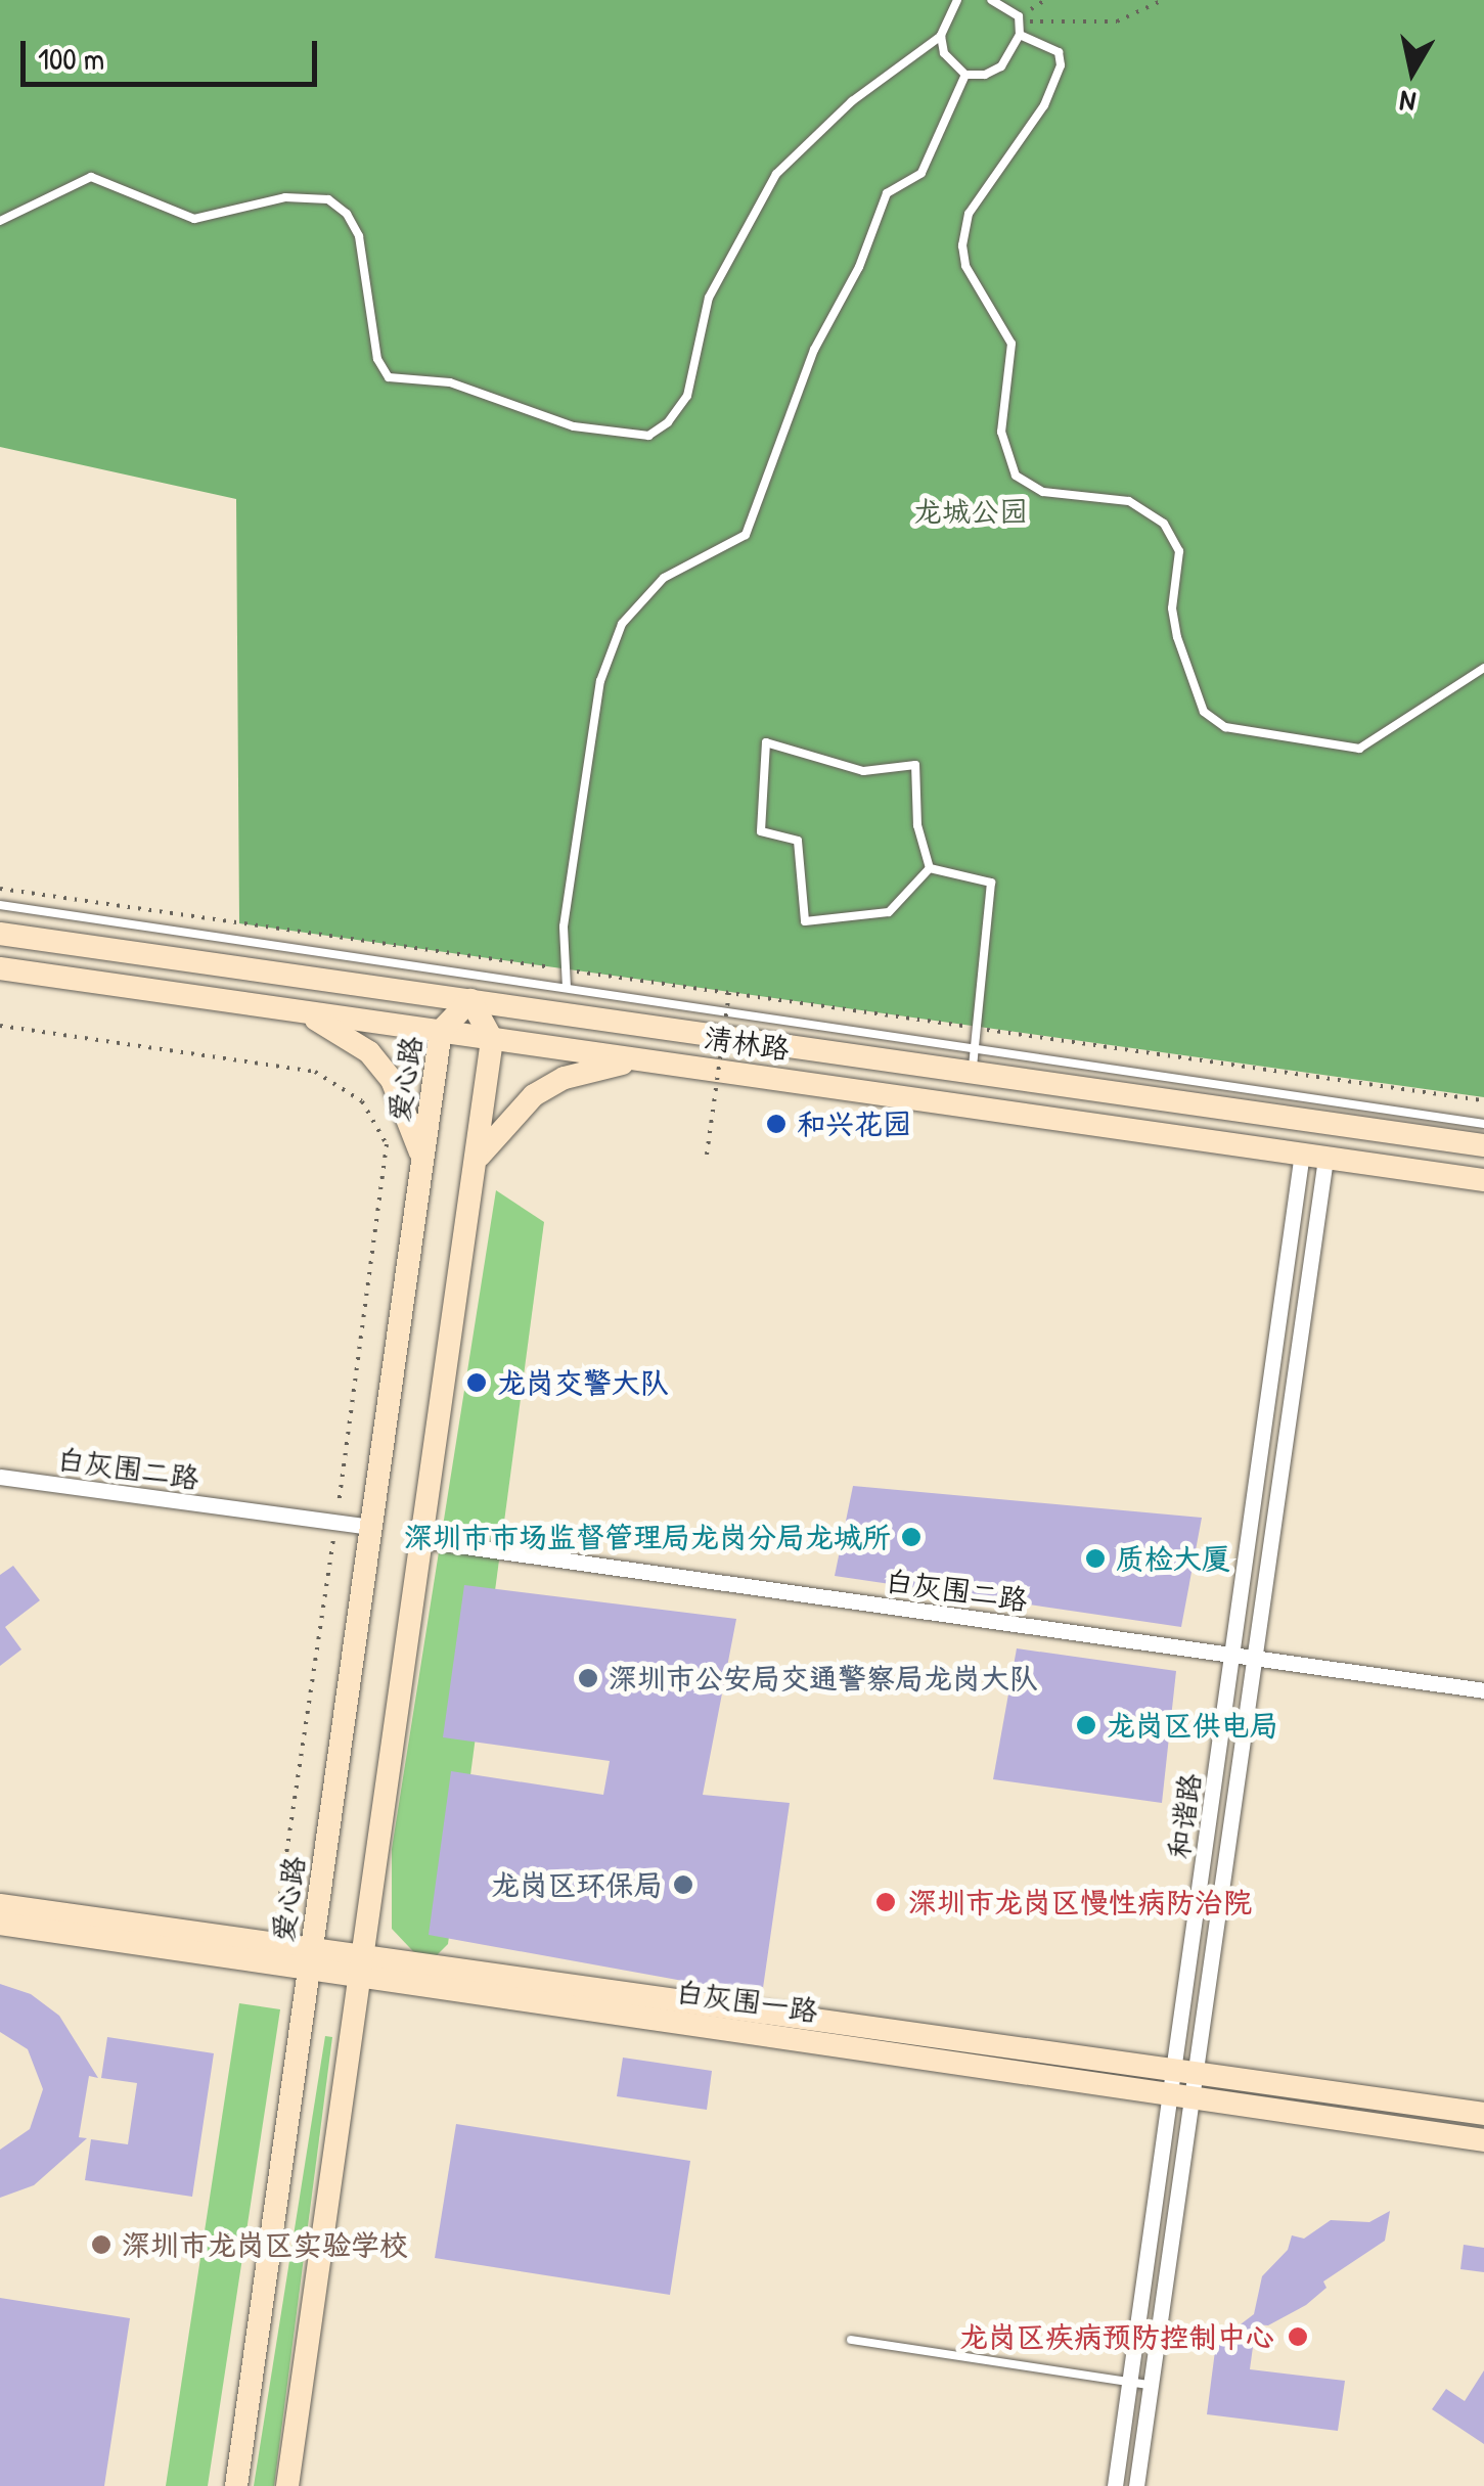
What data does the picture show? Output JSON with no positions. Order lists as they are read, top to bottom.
{
  "streets": {
    "street": [
      "清林路",
      "爱心路",
      "白灰围二路",
      "和谐路",
      "白灰围一路"
    ]
  },
  "crossings": [
    ["清林路", "爱心路"],
    ["清林路", "和谐路"],
    ["爱心路", "白灰围二路"],
    ["爱心路", "白灰围一路"],
    ["白灰围二路", "和谐路"],
    ["和谐路", "白灰围一路"]
  ],
  "parks": ["龙城公园"],
  "places": [
    "和兴花园",
    "龙岗交警大队",
    "深圳市市场监督管理局龙岗分局龙城所",
    "质检大厦",
    "深圳市公安局交通警察局龙岗大队",
    "龙岗区供电局",
    "龙岗区环保局",
    "深圳市龙岗区慢性病防治院",
    "深圳市龙岗区实验学校",
    "龙岗区疾病预防控制中心"
  ],
  "scale_bar": "100 m",
  "north": "bottom"
}
